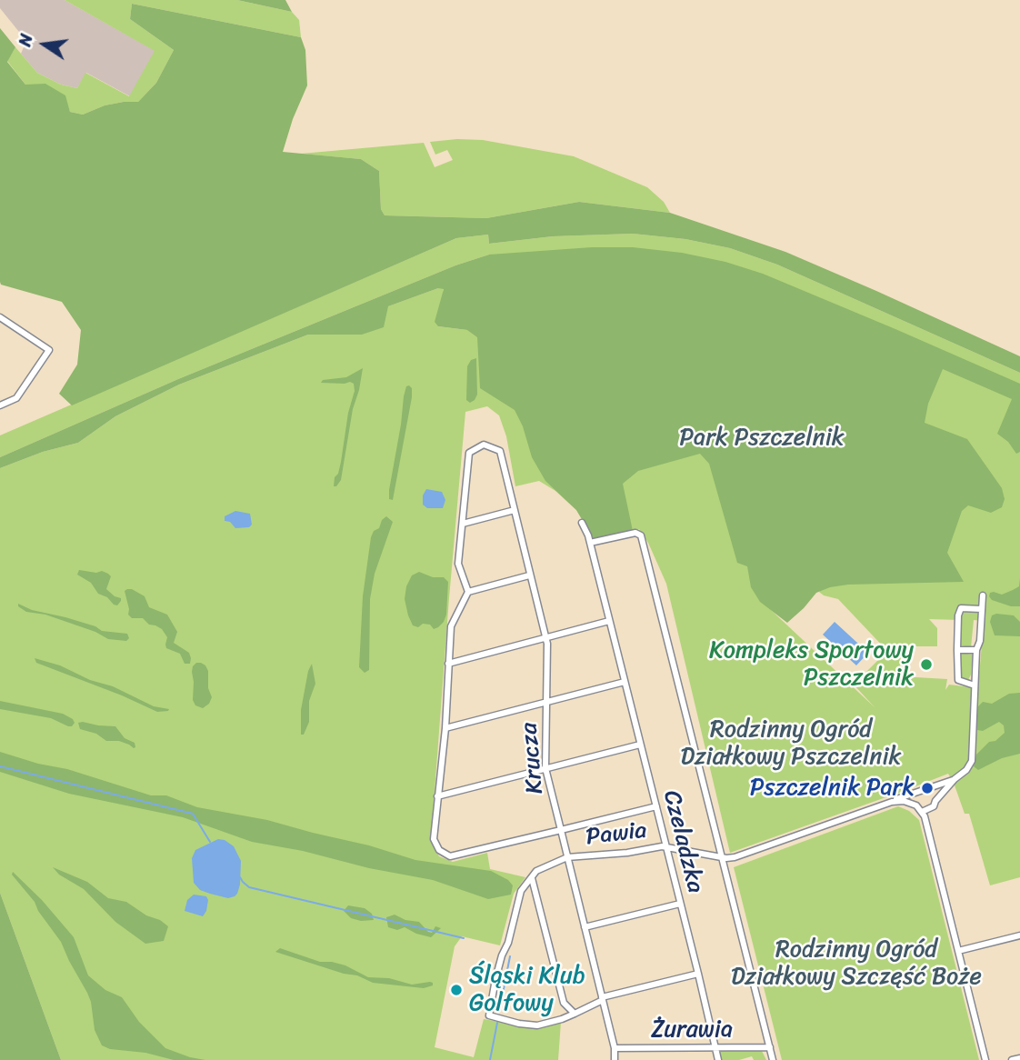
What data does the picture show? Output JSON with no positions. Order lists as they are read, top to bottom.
{
  "streets": {
    "street": [
      "Krucza",
      "Pawia",
      "Czeladzka",
      "Żurawia"
    ]
  },
  "crossings": [
    ["Krucza", "Pawia"],
    ["Krucza", "Żurawia"],
    ["Pawia", "Czeladzka"],
    ["Czeladzka", "Żurawia"]
  ],
  "parks": ["Park Pszczelnik", "Rodzinny Ogród Działkowy Pszczelnik", "Rodzinny Ogród Działkowy Szczęść Boże"],
  "places": ["Kompleks Sportowy Pszczelnik", "Pszczelnik Park", "Śląski Klub Golfowy"],
  "north": "left"
}
